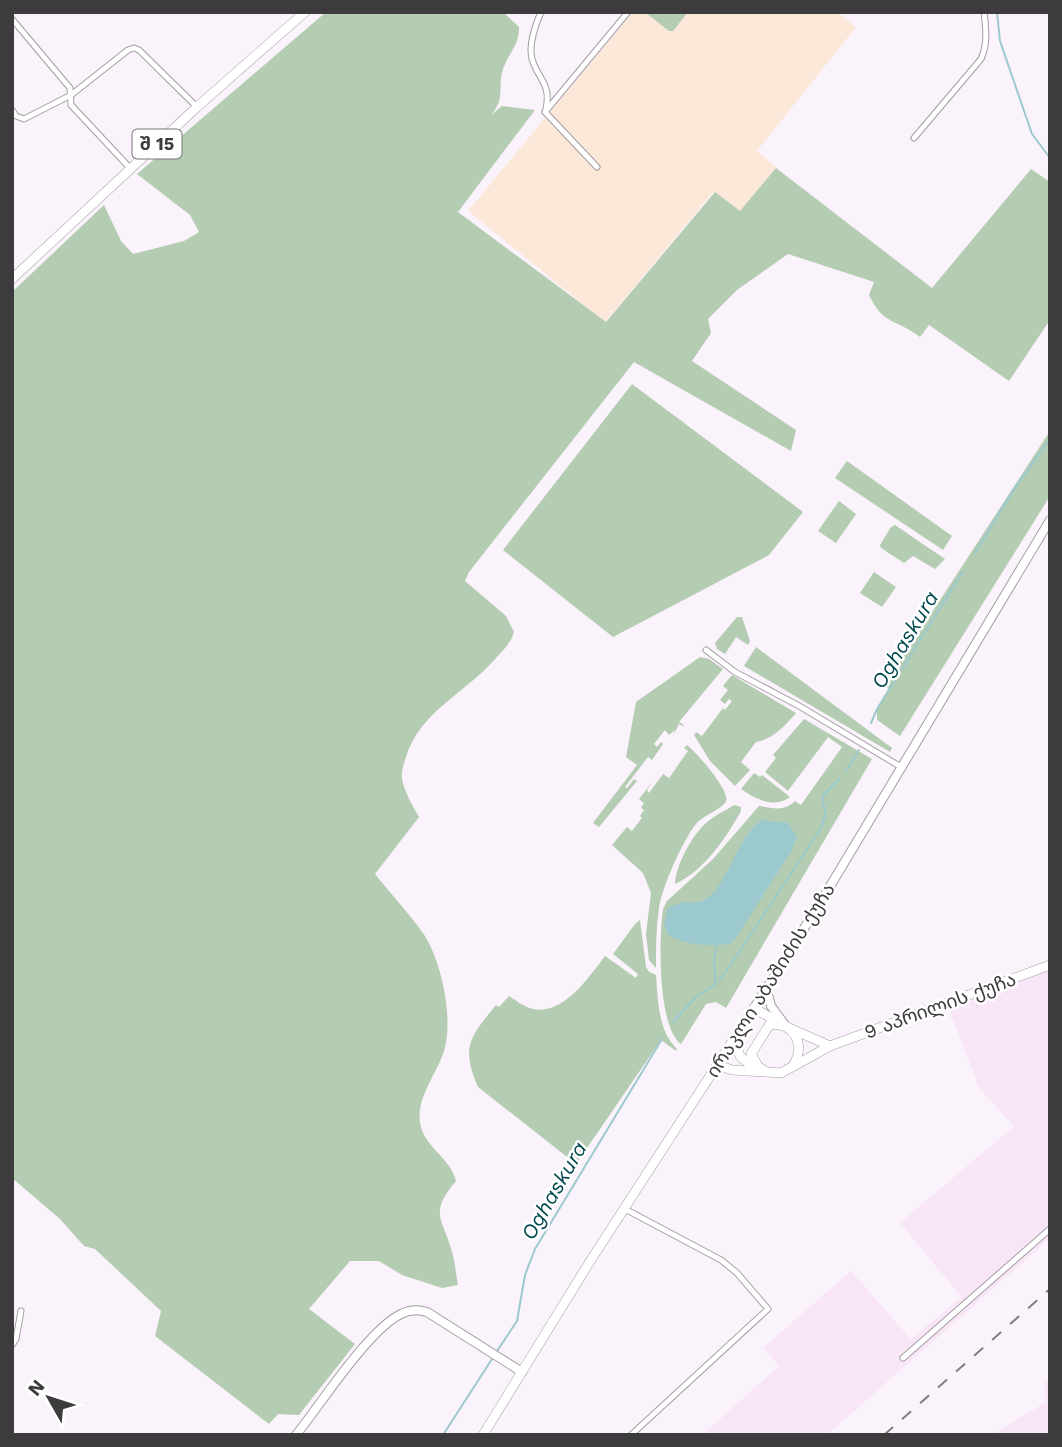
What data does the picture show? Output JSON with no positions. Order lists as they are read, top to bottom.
{
  "streets": {
    "main road": ["შ 15", "ირაკლი აბაშიძის ქუჩა", "9 აპრილის ქუჩა"]
  },
  "water": ["Oghaskura"],
  "north": "top left"
}
